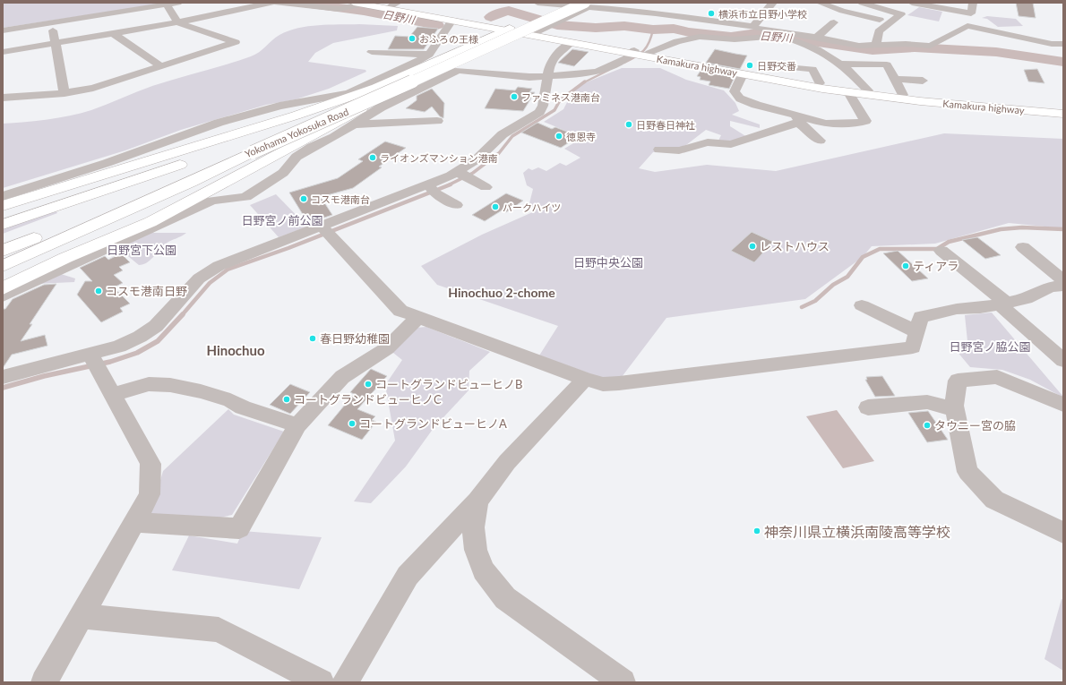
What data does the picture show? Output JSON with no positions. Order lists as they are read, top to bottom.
{
  "streets": {
    "main road": ["Kamakura highway", "Yokohama Yokosuka Road"]
  },
  "districts": ["Hinochuo 2-chome", "Hinochuo"],
  "water": ["日野川"],
  "parks": [
    "日野宮ノ前公園",
    "日野宮下公園",
    "日野中央公園",
    "日野宮ノ脇公園"
  ],
  "places": [
    "横浜市立日野小学校",
    "おふろの王様",
    "日野交番",
    "ファミネス港南台",
    "日野春日神社",
    "徳恩寺",
    "ライオンズマンション港南",
    "コスモ港南台",
    "パークハイツ",
    "レストハウス",
    "ティアラ",
    "コスモ港南日野",
    "春日野幼稚園",
    "コートグランドビューヒノB",
    "コートグランドビューヒノC",
    "コートグランドビューヒノA",
    "タウニー宮の脇",
    "神奈川県立横浜南陵高等学校"
  ]
}
